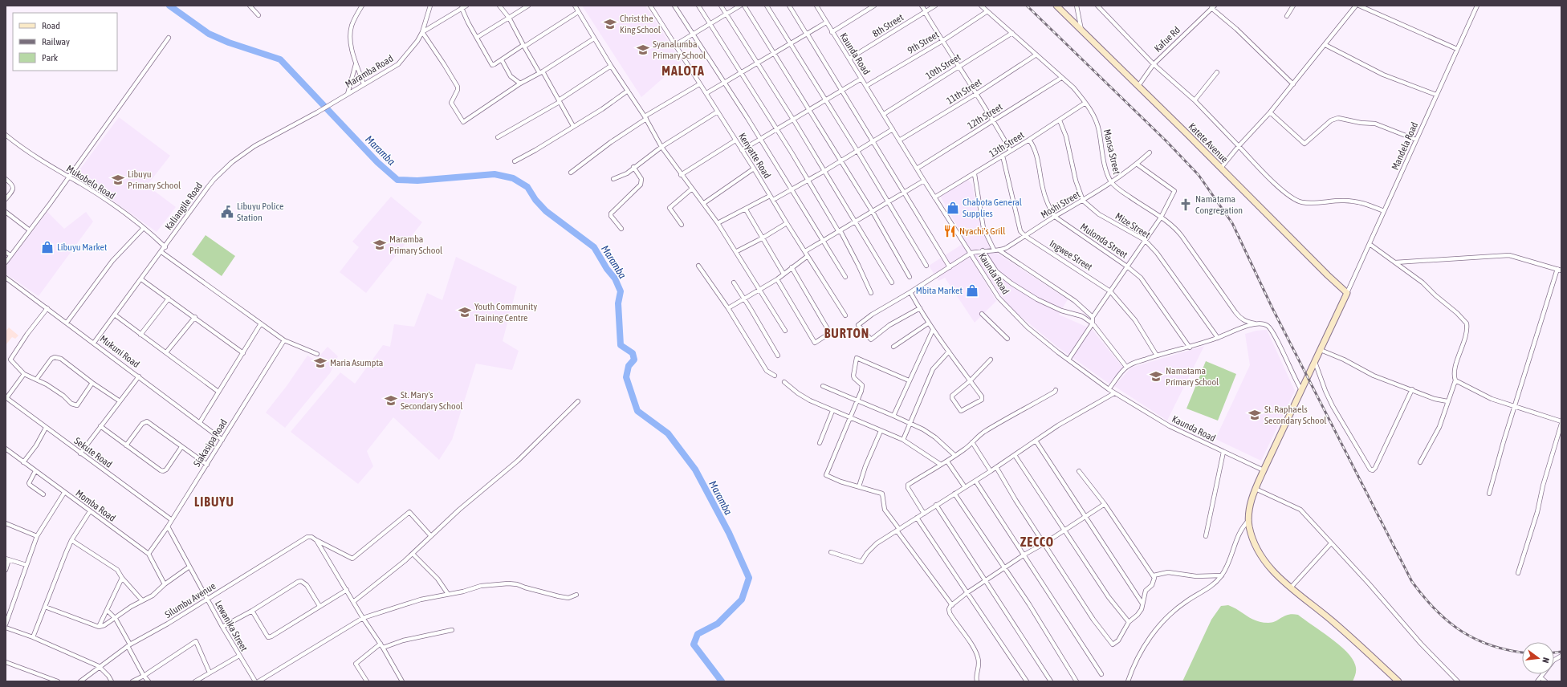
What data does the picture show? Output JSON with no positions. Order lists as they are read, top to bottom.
{
  "streets": {
    "street": [
      "8th Street",
      "Kafue Rd",
      "9th Street",
      "Kaunda Road",
      "10th Street",
      "Maramba Road",
      "11th Street",
      "12th Street",
      "Katete Avenue",
      "13th Street",
      "Mandela Road",
      "Mansa Street",
      "Kenyatte Road",
      "Mukobelo Road",
      "Moshi Street",
      "Kaliangile Road",
      "Mize Street",
      "Mulonda Street",
      "Ingwee Street",
      "Mukuni Road",
      "Siakasipa Road",
      "Sekute Road",
      "Momba Road",
      "Silumbu Avenue",
      "Lewanika Street"
    ]
  },
  "crossings": [
    ["8th Street", "Kaunda Road"],
    ["Kafue Rd", "Katete Avenue"],
    ["9th Street", "Kaunda Road"],
    ["9th Street", "Mansa Street"],
    ["Kaunda Road", "10th Street"],
    ["Kaunda Road", "11th Street"],
    ["Kaunda Road", "12th Street"],
    ["Kaunda Road", "13th Street"],
    ["10th Street", "Mansa Street"],
    ["Maramba Road", "Kaliangile Road"],
    ["11th Street", "Mansa Street"],
    ["12th Street", "Mansa Street"],
    ["Katete Avenue", "Mandela Road"],
    ["13th Street", "Mansa Street"],
    ["13th Street", "Mize Street"],
    ["13th Street", "Mulonda Street"],
    ["13th Street", "Ingwee Street"],
    ["Mansa Street", "Moshi Street"],
    ["Mukobelo Road", "Kaliangile Road"],
    ["Moshi Street", "Mize Street"],
    ["Moshi Street", "Mulonda Street"],
    ["Moshi Street", "Ingwee Street"],
    ["Kaliangile Road", "Mukuni Road"],
    ["Mukuni Road", "Siakasipa Road"],
    ["Siakasipa Road", "Sekute Road"],
    ["Siakasipa Road", "Momba Road"],
    ["Siakasipa Road", "Lewanika Street"],
    ["Silumbu Avenue", "Lewanika Street"]
  ],
  "districts": [
    "MALOTA",
    "BURTON",
    "LIBUYU",
    "ZECCO"
  ],
  "water": ["Maramba"],
  "places": {
    "school or university": [
      "Christ the King School",
      "Syanalumba Primary School",
      "Libuyu Primary School",
      "Maramba Primary School",
      "Youth Community Training Centre",
      "Maria Asumpta",
      "Namatama Primary School",
      "St. Mary's Secondary School",
      "St. Raphaels Secondary School"
    ],
    "church": ["Namatama Congregation"],
    "shop": ["Chabota General Supplies", "Libuyu Market", "Mbita Market"],
    "public building": ["Libuyu Police Station"],
    "restaurant": ["Nyachi's Grill"]
  },
  "legend": ["Road", "Railway", "Park"],
  "north": "right"
}
